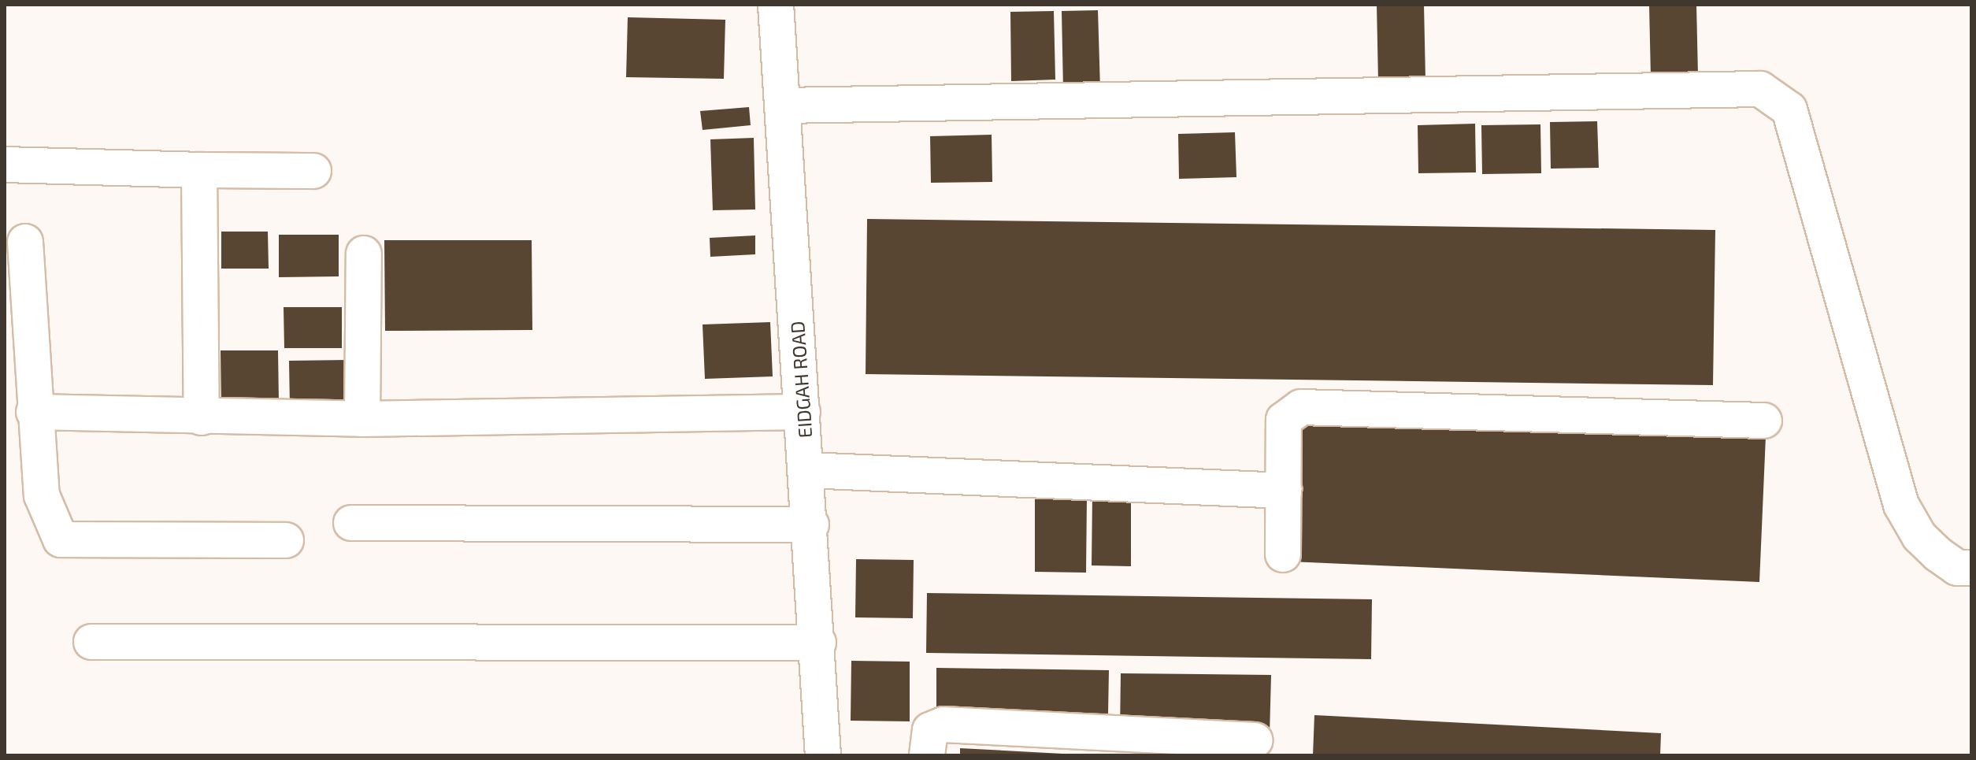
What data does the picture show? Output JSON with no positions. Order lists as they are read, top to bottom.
{
  "streets": {
    "street": ["EIDGAH ROAD"]
  }
}
